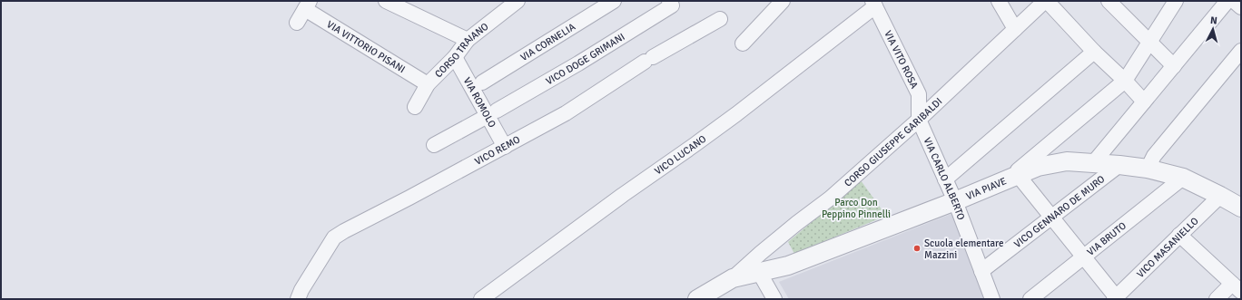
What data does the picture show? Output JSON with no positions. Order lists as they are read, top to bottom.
{
  "streets": {
    "street": [
      "VIA CORNELIA",
      "VIA VITTORIO PISANI",
      "CORSO TRAIANO",
      "VICO DOGE GRIMANI",
      "VIA VITO ROSA",
      "VIA ROMOLO",
      "CORSO GIUSEPPE GARIBALDI",
      "VICO REMO",
      "VICO LUCANO",
      "VIA CARLO ALBERTO",
      "VIA PIAVE",
      "VICO GENNARO DE MURO",
      "VIA BRUTO",
      "VICO MASANIELLO"
    ]
  },
  "crossings": [
    ["VIA VITTORIO PISANI", "CORSO TRAIANO"],
    ["CORSO TRAIANO", "VIA ROMOLO"],
    ["VIA VITO ROSA", "CORSO GIUSEPPE GARIBALDI"],
    ["VIA VITO ROSA", "VICO LUCANO"],
    ["VIA VITO ROSA", "VIA CARLO ALBERTO"],
    ["VIA ROMOLO", "VICO REMO"],
    ["CORSO GIUSEPPE GARIBALDI", "VIA CARLO ALBERTO"],
    ["CORSO GIUSEPPE GARIBALDI", "VIA PIAVE"],
    ["VIA CARLO ALBERTO", "VIA PIAVE"],
    ["VIA CARLO ALBERTO", "VICO GENNARO DE MURO"],
    ["VIA PIAVE", "VICO GENNARO DE MURO"],
    ["VIA PIAVE", "VIA BRUTO"],
    ["VIA PIAVE", "VICO MASANIELLO"]
  ],
  "parks": ["Parco Don Peppino Pinnelli"],
  "places": ["Scuola elementare Mazzini"],
  "north": "top"
}
